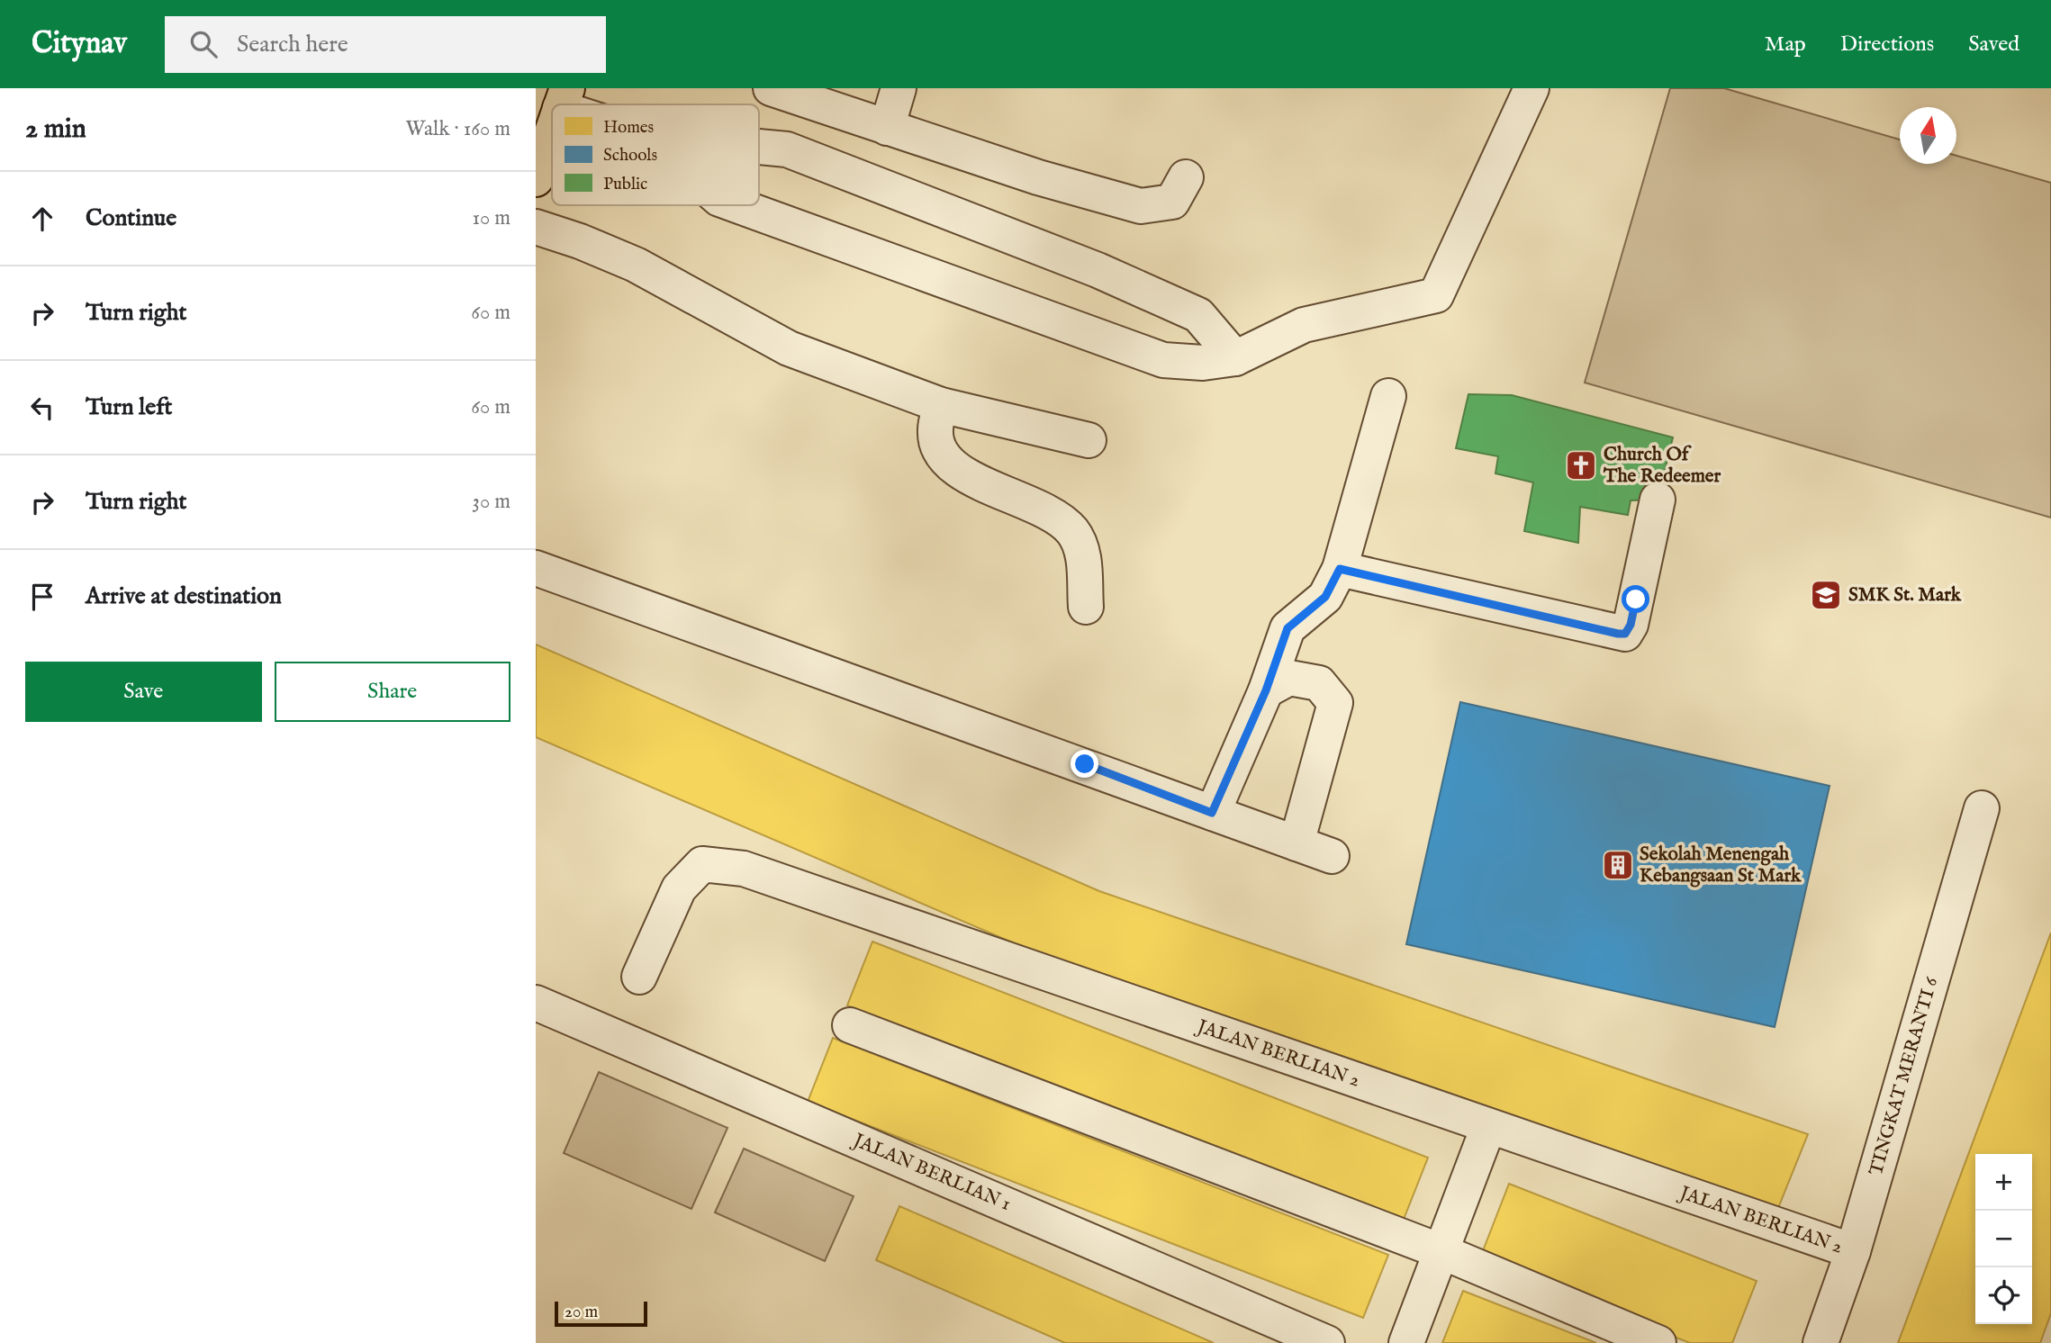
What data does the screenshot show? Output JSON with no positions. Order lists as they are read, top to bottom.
{
  "streets": {
    "street": ["JALAN BERLIAN 2", "TINGKAT MERANTI 6", "JALAN BERLIAN 1"]
  },
  "crossings": [
    ["JALAN BERLIAN 2", "TINGKAT MERANTI 6"]
  ],
  "places": {
    "church": ["Church Of The Redeemer"],
    "school or university": ["SMK St. Mark"],
    "building": ["Sekolah Menengah Kebangsaan St Mark"]
  },
  "legend": ["Homes", "Schools", "Public"],
  "scale_bar": "20 m",
  "north": "top",
  "page": {
    "header": "Citynav",
    "search": "Search here",
    "nav": ["Map", "Directions", "Saved"],
    "heading": ["2 min", "Walk · 160 m"],
    "list": [
      ["Continue", "10 m"],
      ["Turn right", "60 m"],
      ["Turn left", "60 m"],
      ["Turn right", "30 m"],
      "Arrive at destination"
    ],
    "buttons": ["Save", "Share"],
    "map_buttons": ["+", "−"],
    "scale": "20 m"
  }
}
